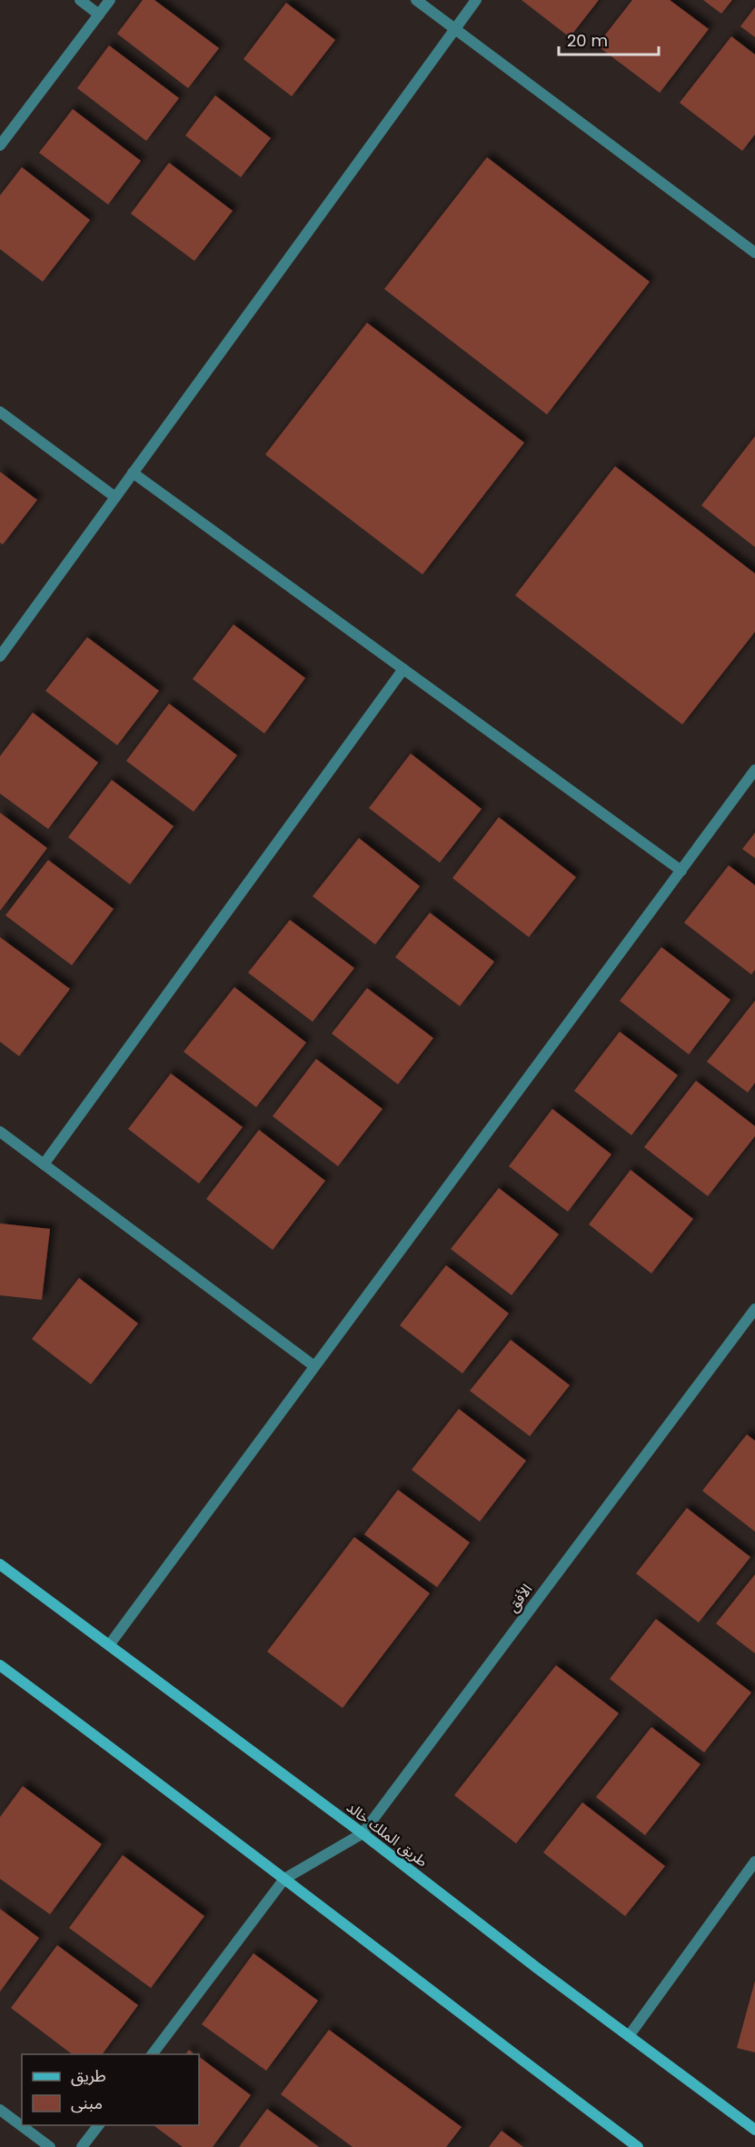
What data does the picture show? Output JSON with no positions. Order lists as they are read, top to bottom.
{
  "streets": {
    "main road": ["طريق الملك خالد"],
    "street": ["الأفق"]
  },
  "crossings": [
    ["الأفق", "طريق الملك خالد"]
  ],
  "legend": ["طريق", "مبنى"],
  "scale_bar": "20 m"
}
